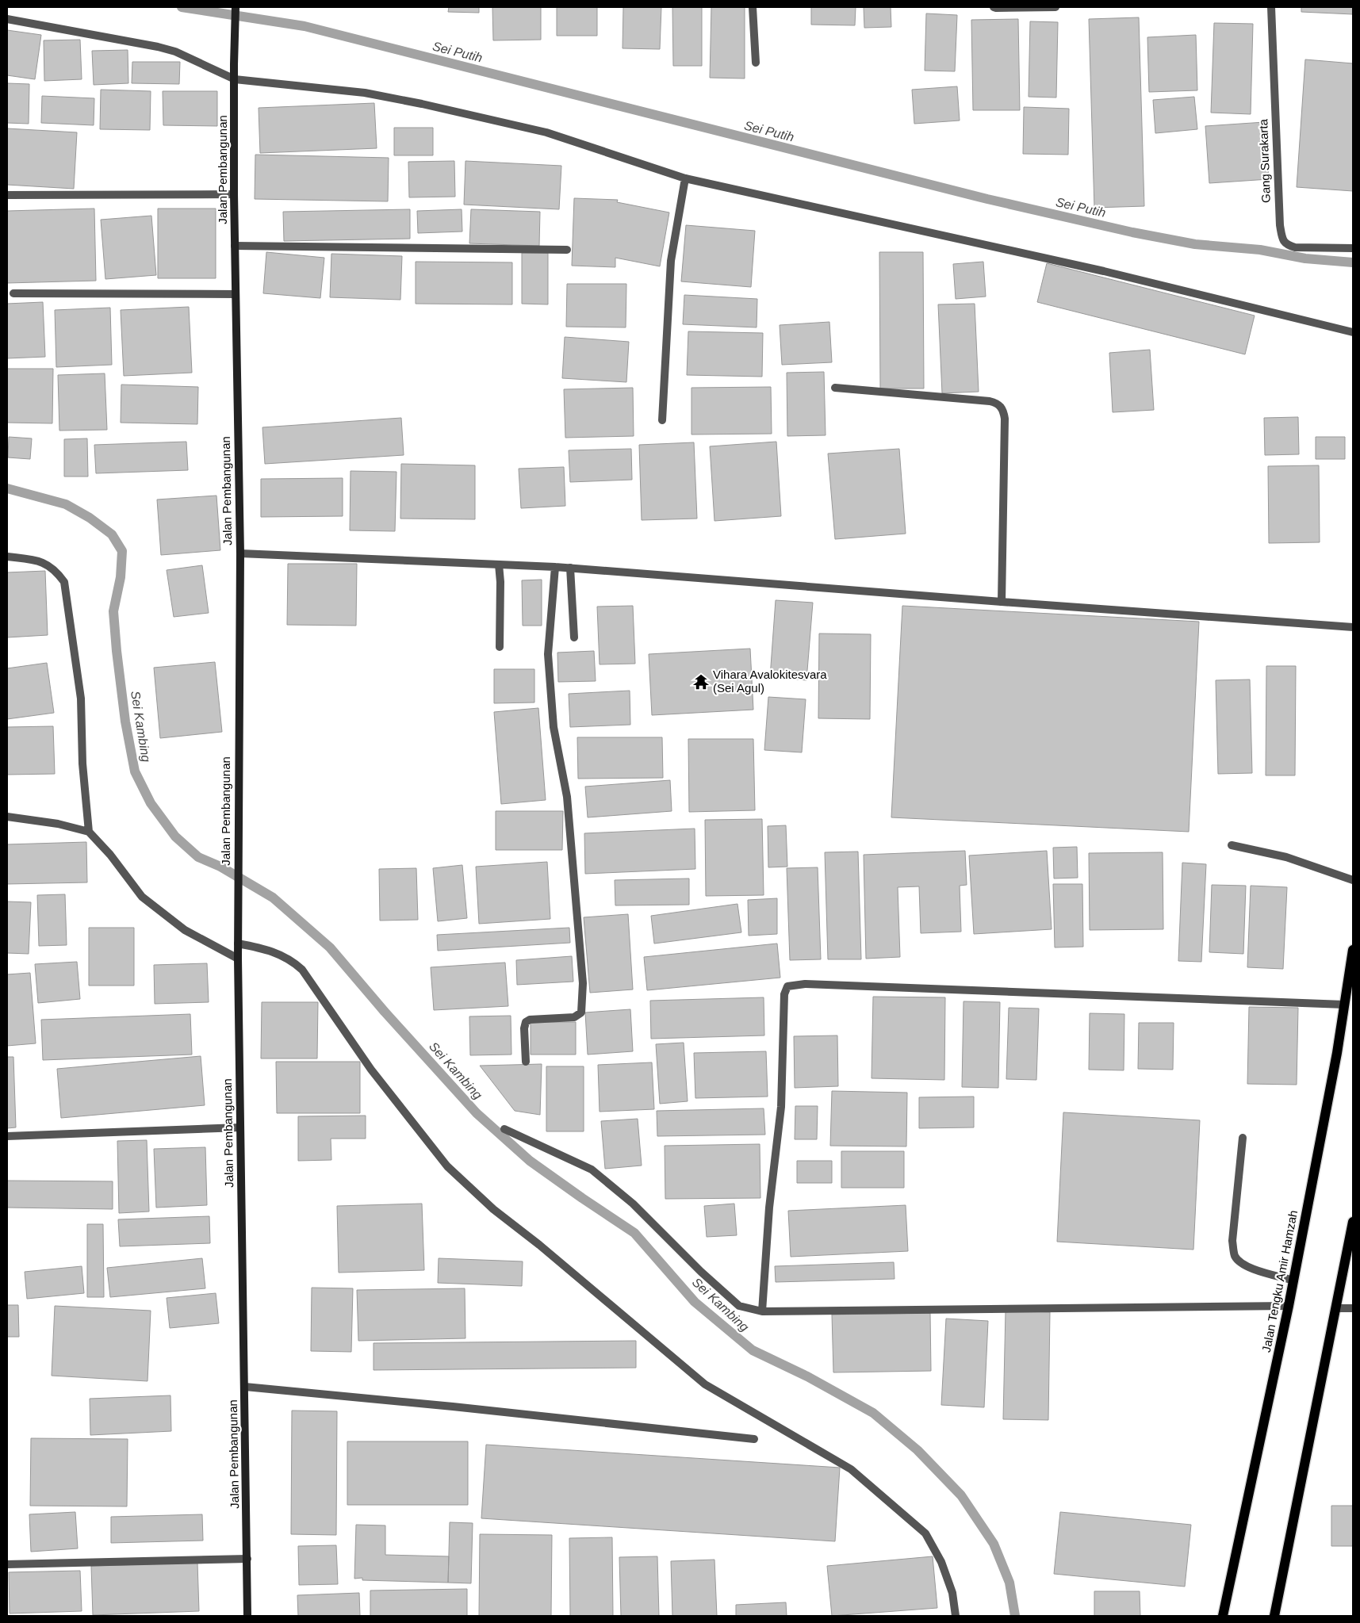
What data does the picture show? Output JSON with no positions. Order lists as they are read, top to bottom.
{
  "streets": {
    "main road": ["Jalan Tengku Amir Hamzah"],
    "street": ["Gang Surakarta", "Jalan Pembangunan"]
  },
  "water": ["Sei Putih", "Sei Kambing"],
  "places": {
    "temple": ["Vihara Avalokitesvara (Sei Agul)"]
  }
}
